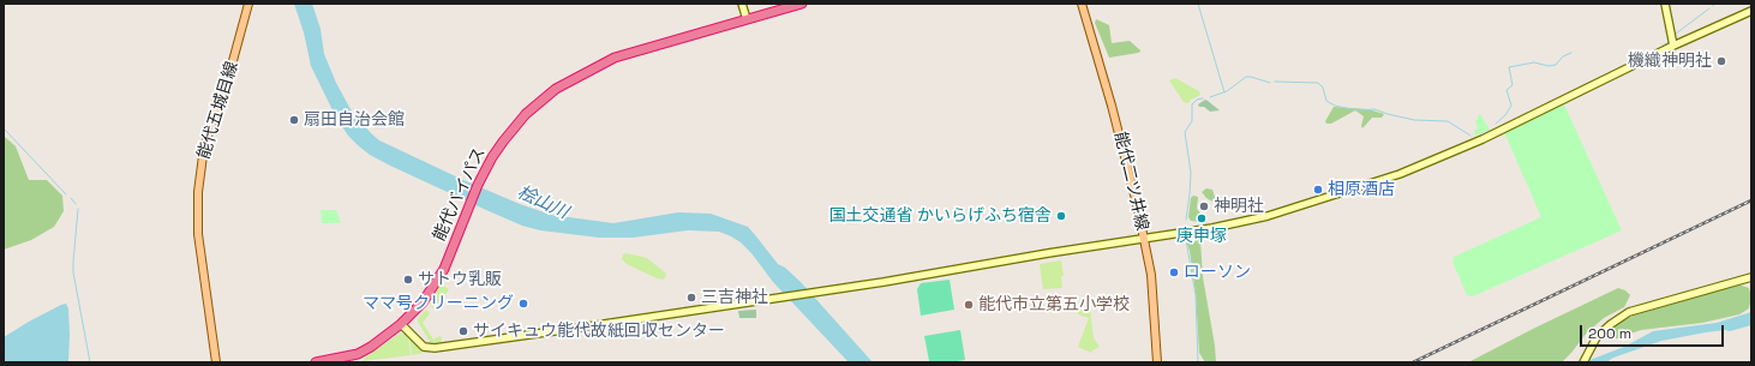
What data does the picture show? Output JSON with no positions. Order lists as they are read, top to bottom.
{
  "streets": {
    "highway": ["能代バイパス"],
    "main road": ["能代五城目線", "能代二ツ井線"]
  },
  "water": ["桧山川"],
  "places": [
    "機織神明社",
    "扇田自治会館",
    "相原酒店",
    "神明社",
    "国土交通省 かいらげふち宿舎",
    "庚申塚",
    "ローソン",
    "サトウ乳販",
    "三吉神社",
    "ママ号クリーニング",
    "能代市立第五小学校",
    "サイキュウ能代故紙回収センター"
  ],
  "scale_bar": "200 m"
}
